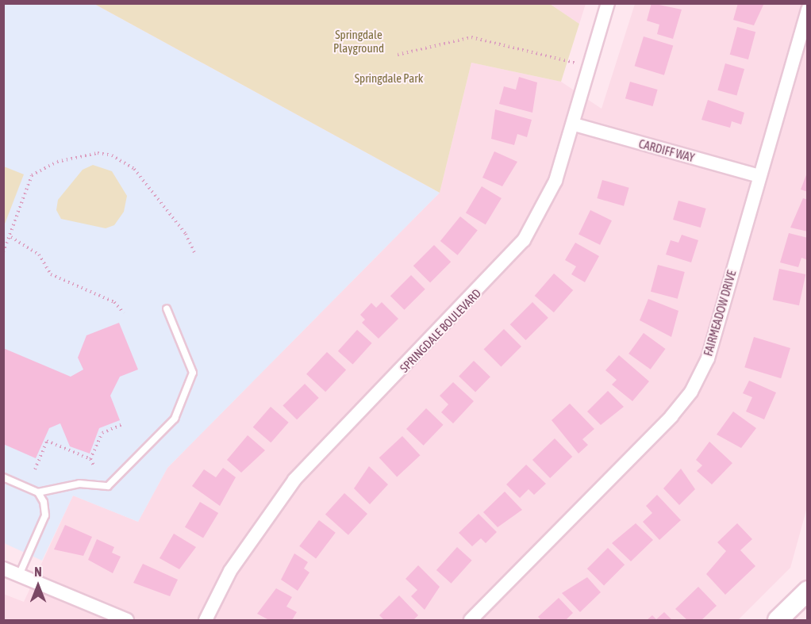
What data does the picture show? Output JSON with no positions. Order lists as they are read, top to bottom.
{
  "streets": {
    "street": ["CARDIFF WAY", "FAIRMEADOW DRIVE", "SPRINGDALE BOULEVARD"]
  },
  "crossings": [
    ["CARDIFF WAY", "FAIRMEADOW DRIVE"],
    ["CARDIFF WAY", "SPRINGDALE BOULEVARD"]
  ],
  "parks": ["Springdale Playground", "Springdale Park"],
  "north": "top"
}
